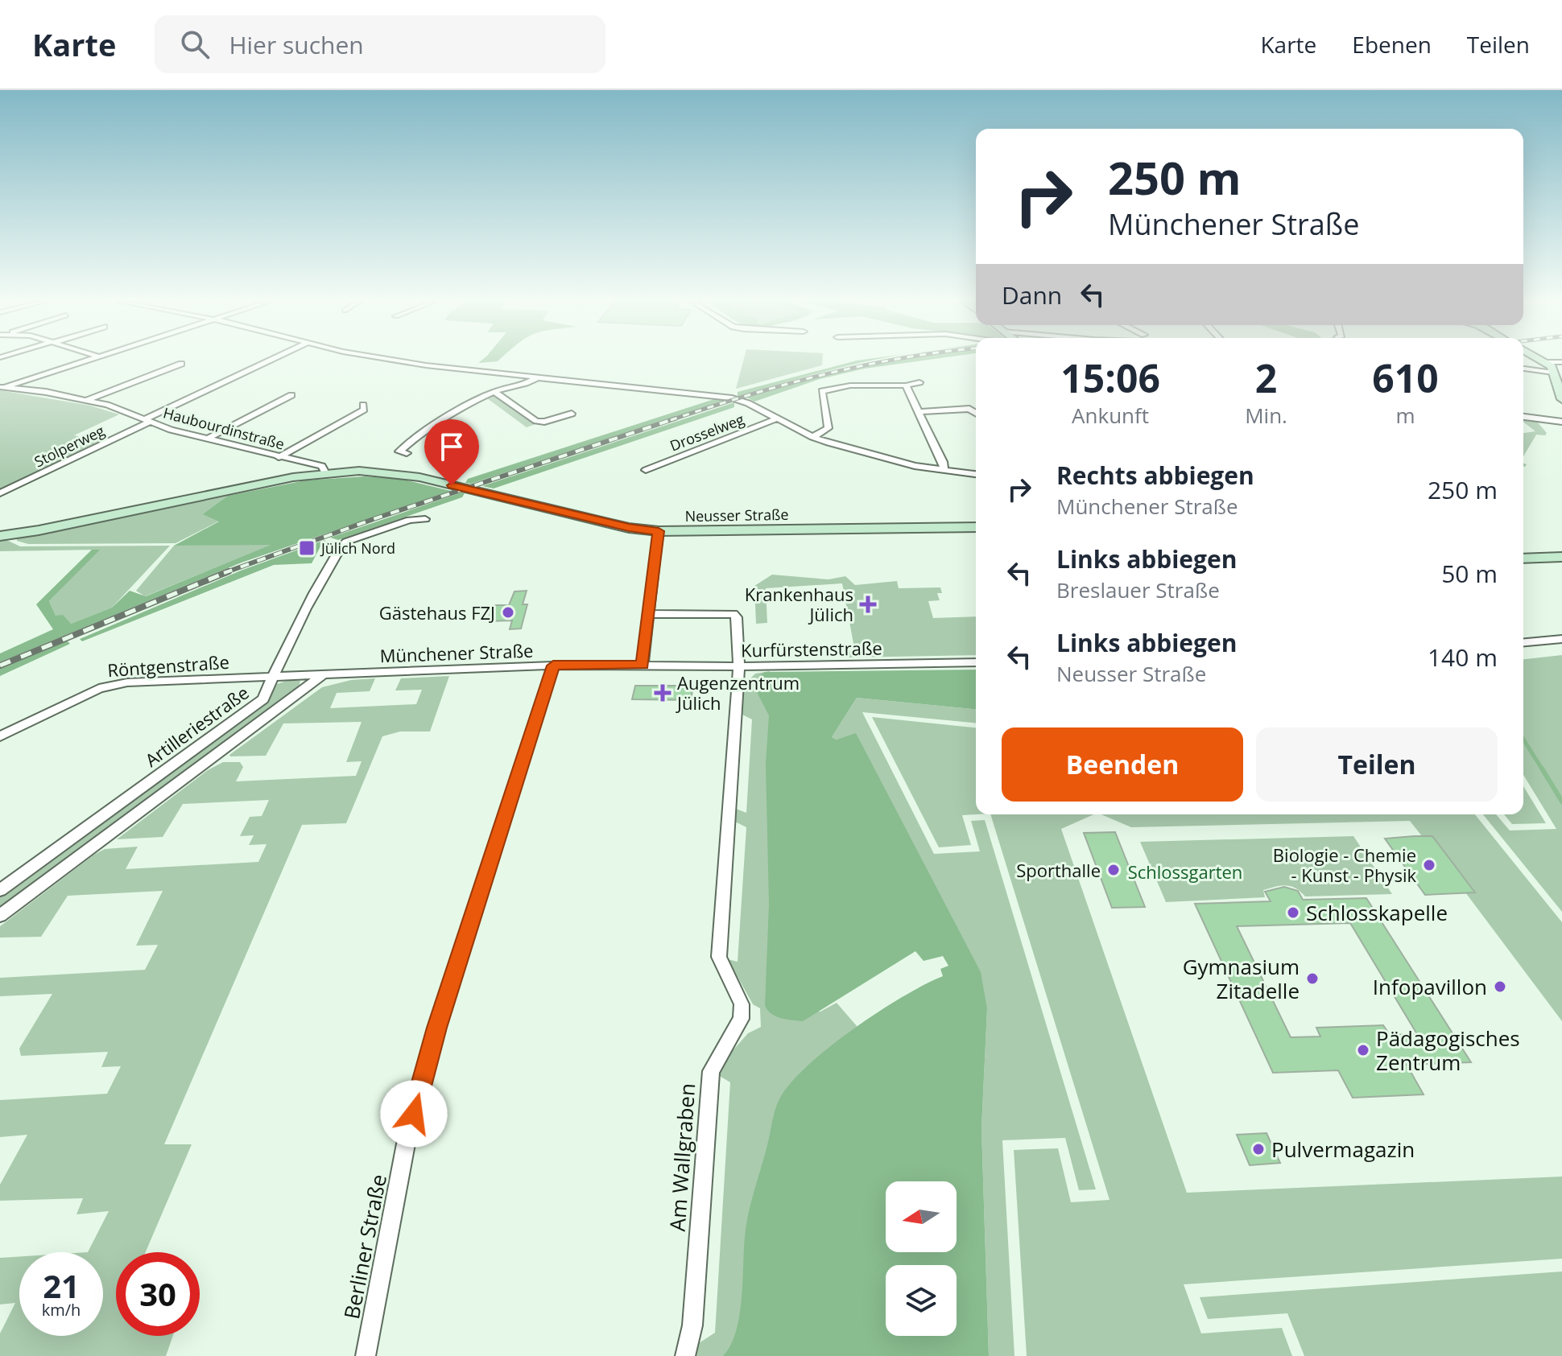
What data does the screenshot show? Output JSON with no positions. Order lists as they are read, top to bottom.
{
  "streets": {
    "main road": ["Neusser Straße"],
    "street": [
      "Haubourdinstraße",
      "Drosselweg",
      "Stolperweg",
      "Kurfürstenstraße",
      "Münchener Straße",
      "Röntgenstraße",
      "Artilleriestraße",
      "Am Wallgraben",
      "Berliner Straße"
    ]
  },
  "crossings": [
    ["Haubourdinstraße", "Stolperweg"],
    ["Haubourdinstraße", "Neusser Straße"],
    ["Kurfürstenstraße", "Münchener Straße"],
    ["Kurfürstenstraße", "Am Wallgraben"],
    ["Münchener Straße", "Röntgenstraße"],
    ["Münchener Straße", "Artilleriestraße"],
    ["Münchener Straße", "Berliner Straße"],
    ["Röntgenstraße", "Artilleriestraße"]
  ],
  "parks": ["Schlossgarten"],
  "places": {
    "transit": ["Jülich Nord"],
    "health": ["Krankenhaus Jülich", "Augenzentrum Jülich"],
    "other": [
      "Gästehaus FZJ",
      "Biologie - Chemie - Kunst - Physik",
      "Sporthalle",
      "Schlosskapelle",
      "Gymnasium Zitadelle",
      "Infopavillon",
      "Pädagogisches Zentrum",
      "Pulvermagazin"
    ]
  },
  "north": "left",
  "page": {
    "header": "Karte",
    "search": "Hier suchen",
    "nav": ["Karte", "Ebenen", "Teilen"],
    "turn": ["250 m", "Münchener Straße"],
    "then": "Dann",
    "eta": [
      "15:06",
      "Ankunft",
      "2",
      "Min.",
      "610",
      "m"
    ],
    "list": [
      {
        "name": "Rechts abbiegen",
        "note": "Münchener Straße",
        "value": "250 m"
      },
      {
        "name": "Links abbiegen",
        "note": "Breslauer Straße",
        "value": "50 m"
      },
      {
        "name": "Links abbiegen",
        "note": "Neusser Straße",
        "value": "140 m"
      }
    ],
    "buttons": ["Beenden", "Teilen"],
    "speed": "21 km/h",
    "limit": "30"
  }
}
